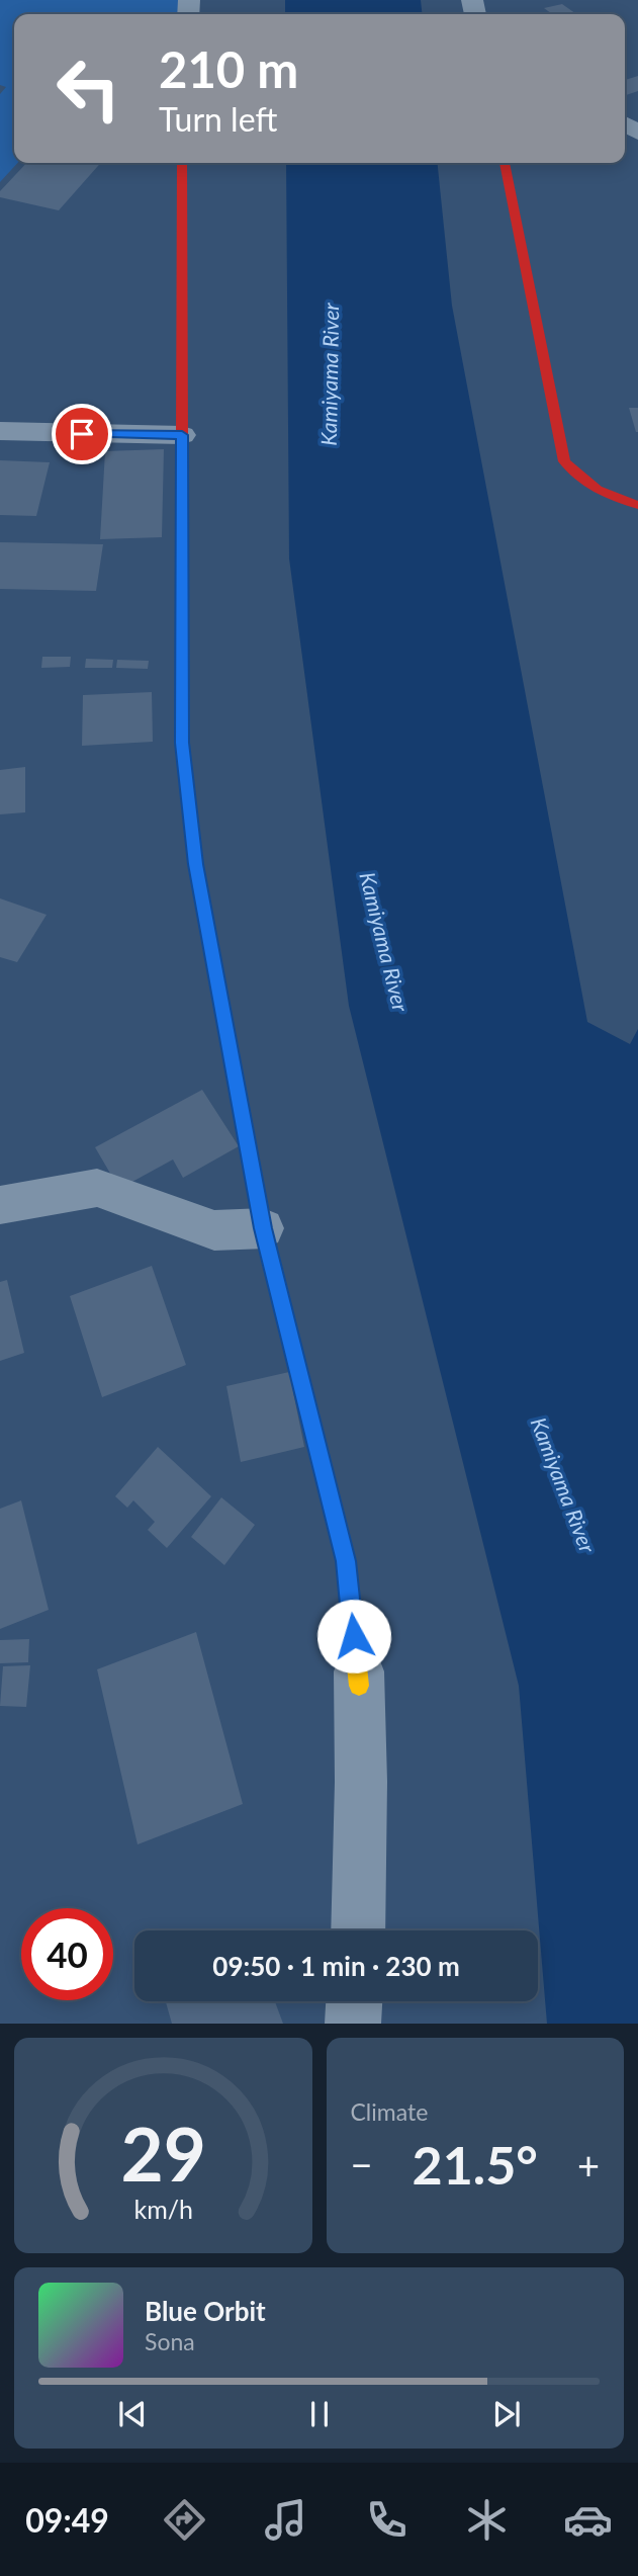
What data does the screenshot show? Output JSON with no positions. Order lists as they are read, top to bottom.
{
  "water": ["Kamiyama River"],
  "page": {
    "turn": ["210 m", "Turn left"],
    "limit": "40",
    "trip": "09:50 · 1 min · 230 m",
    "tile": "Climate",
    "heat": ["−", "21.5°", "+"],
    "song": ["Blue Orbit", "Sona"],
    "tabs": "09:49",
    "gauge": ["29", "km/h"]
  }
}
